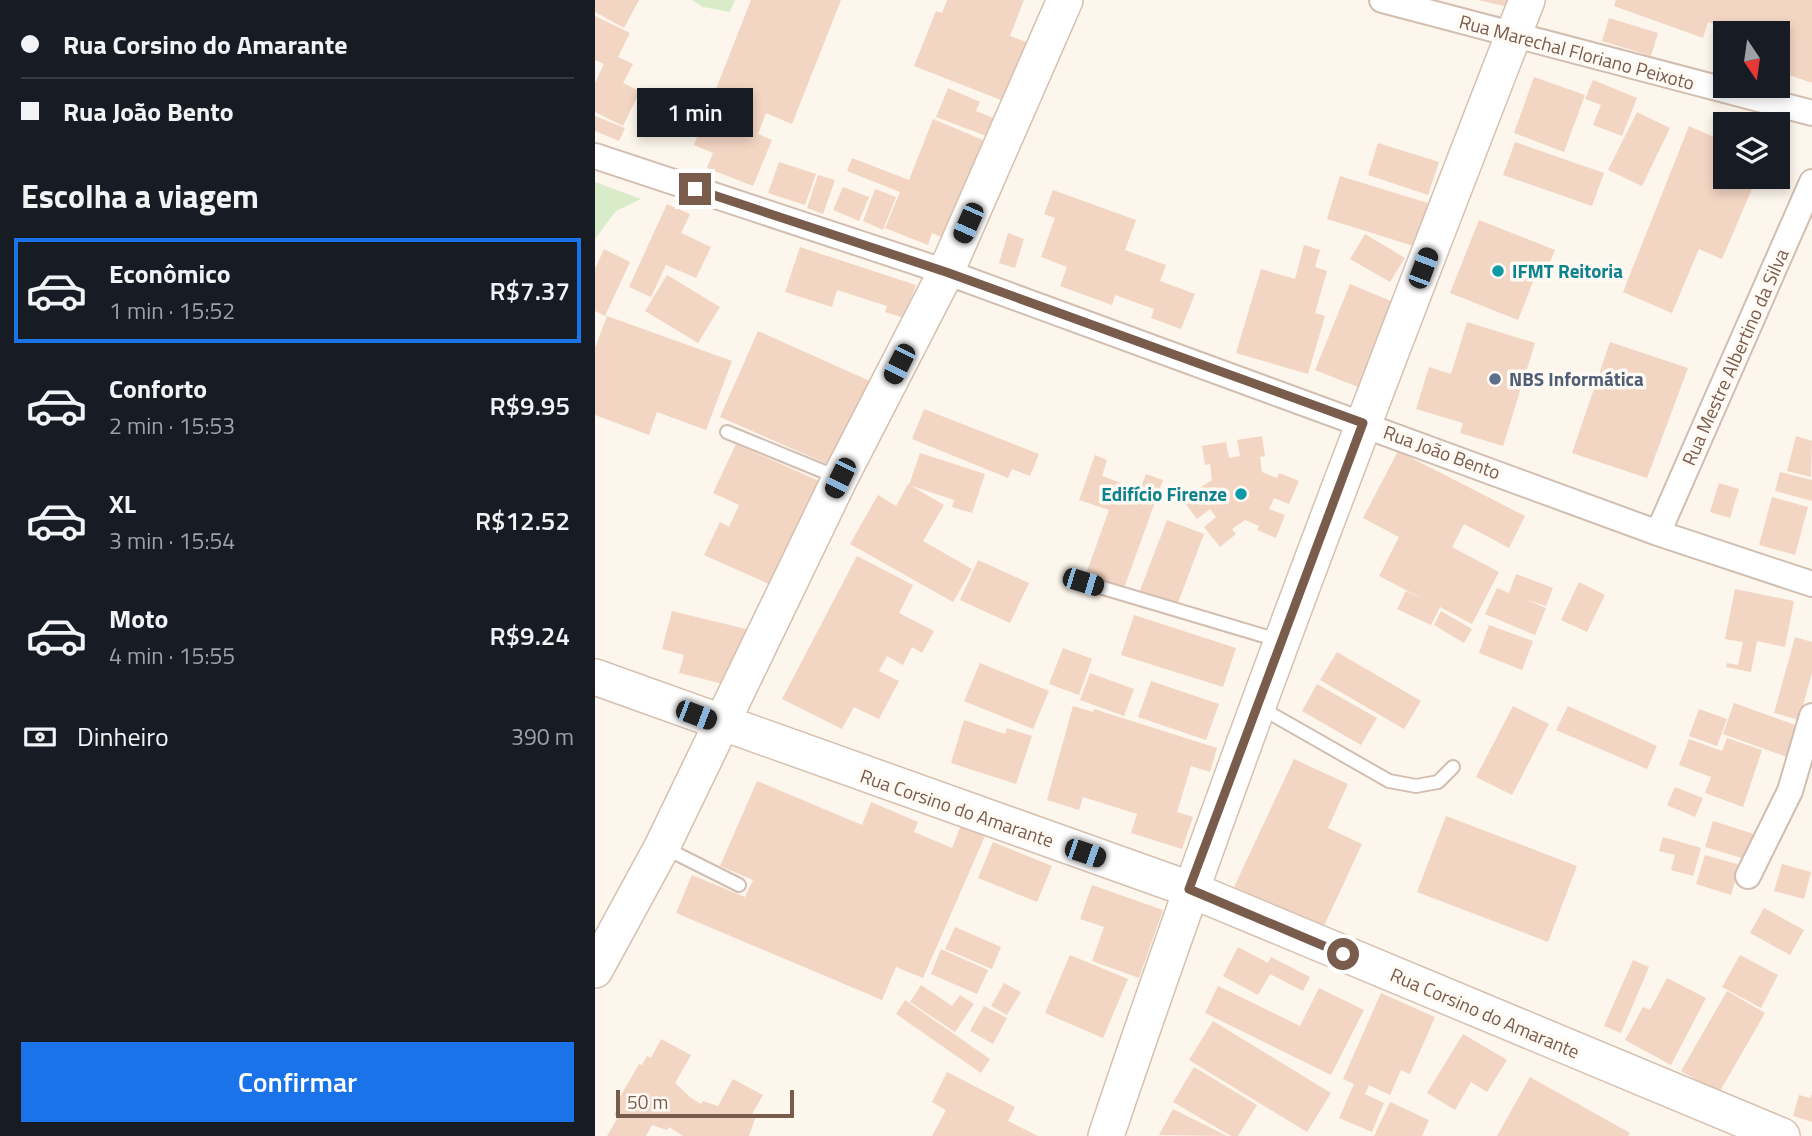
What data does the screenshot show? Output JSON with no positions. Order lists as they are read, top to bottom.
{
  "streets": {
    "street": [
      "Rua Marechal Floriano Peixoto",
      "Rua Mestre Albertino da Silva",
      "Rua João Bento",
      "Rua Corsino do Amarante"
    ]
  },
  "crossings": [
    ["Rua Mestre Albertino da Silva", "Rua João Bento"]
  ],
  "places": ["IFMT Reitoria", "NBS Informática", "Edifício Firenze"],
  "scale_bar": "50 m",
  "north": "bottom",
  "page": {
    "banner": ["Rua Corsino do Amarante", "Rua João Bento"],
    "bubble": "1 min",
    "heading": "Escolha a viagem",
    "list": [
      {
        "name": "Econômico",
        "note": "1 min · 15:52",
        "value": "R$7.37"
      },
      {
        "name": "Conforto",
        "note": "2 min · 15:53",
        "value": "R$9.95"
      },
      {
        "name": "XL",
        "note": "3 min · 15:54",
        "value": "R$12.52"
      },
      {
        "name": "Moto",
        "note": "4 min · 15:55",
        "value": "R$9.24"
      }
    ],
    "pay": ["Dinheiro", "390 m"],
    "buttons": "Confirmar",
    "scale": "50 m"
  }
}
